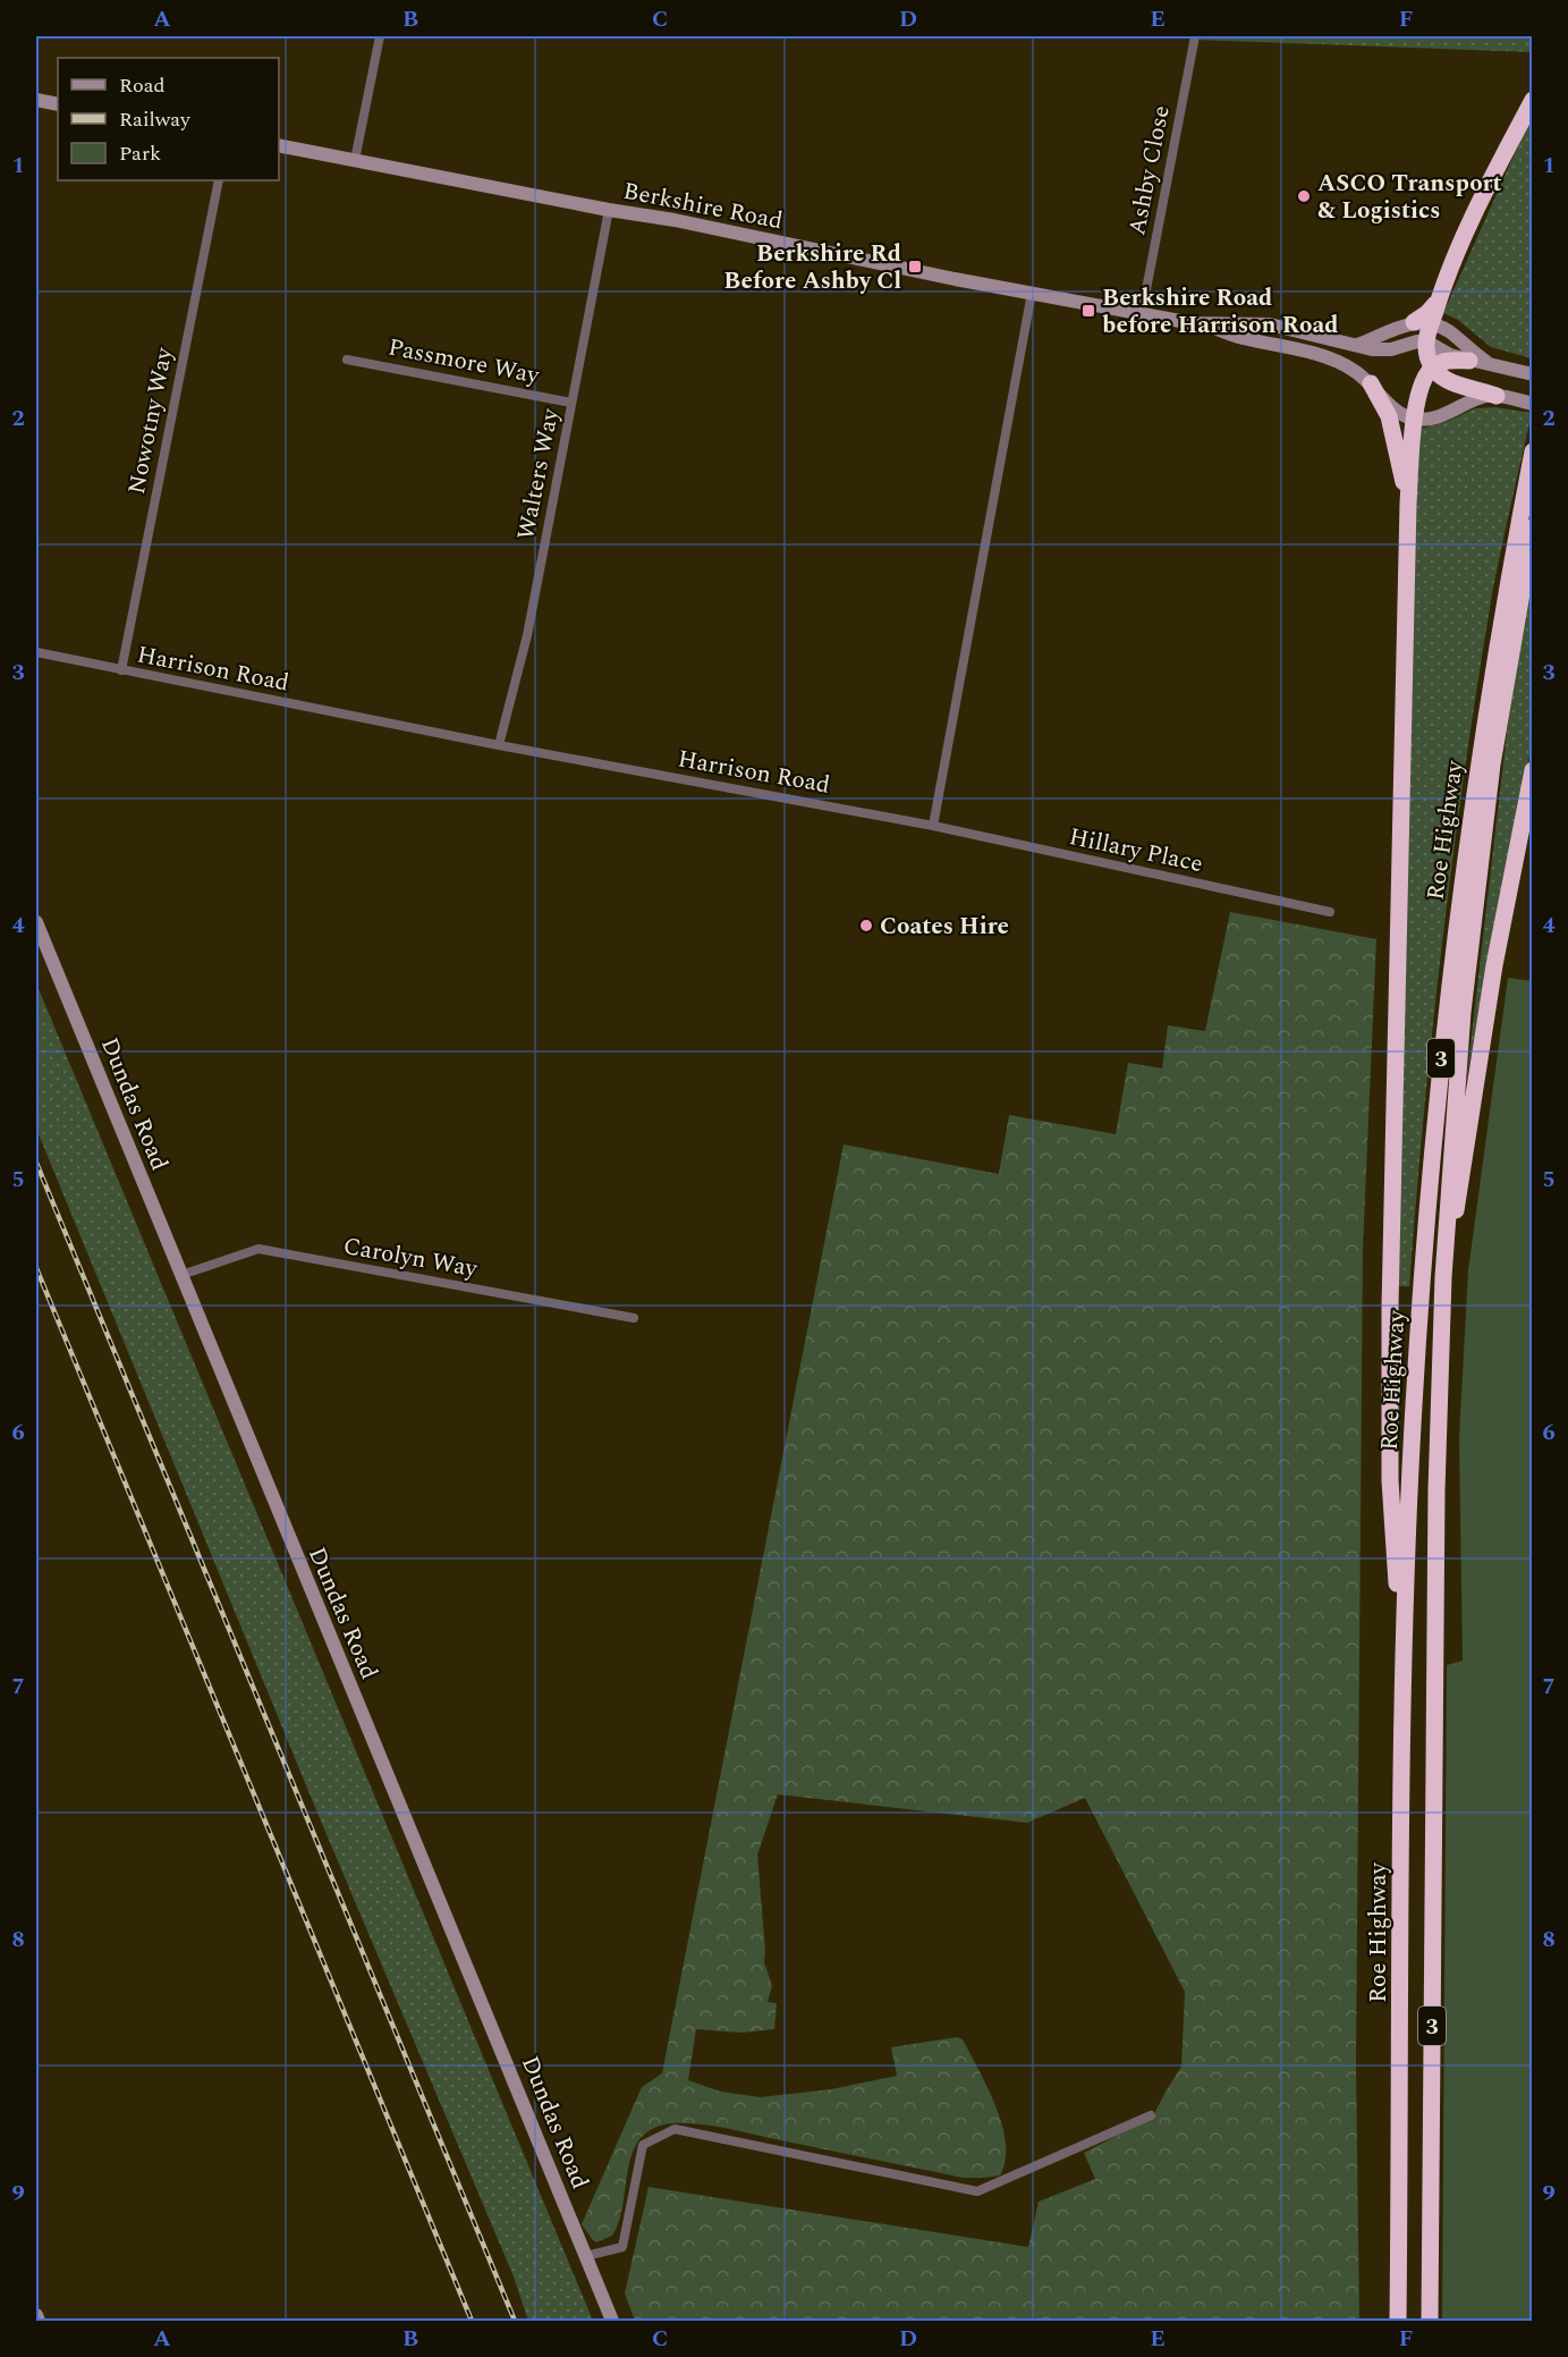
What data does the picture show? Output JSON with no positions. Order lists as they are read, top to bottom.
{
  "streets": {
    "highway": ["Roe Highway", "3"],
    "main road": ["Berkshire Road", "Dundas Road"],
    "street": [
      "Ashby Close",
      "Passmore Way",
      "Nowotny Way",
      "Walters Way",
      "Harrison Road",
      "Hillary Place",
      "Carolyn Way"
    ]
  },
  "crossings": [
    ["Ashby Close", "Berkshire Road"],
    ["Berkshire Road", "Walters Way"],
    ["Passmore Way", "Walters Way"],
    ["Nowotny Way", "Harrison Road"],
    ["Walters Way", "Harrison Road"],
    ["Harrison Road", "Hillary Place"],
    ["Dundas Road", "Carolyn Way"]
  ],
  "places": {
    "other": ["ASCO Transport & Logistics", "Coates Hire"],
    "transit": ["Berkshire Rd Before Ashby Cl", "Berkshire Road before Harrison Road"]
  },
  "legend": ["Road", "Railway", "Park"],
  "grid": {
    "columns": [
      "A",
      "B",
      "C",
      "D",
      "E",
      "F"
    ],
    "rows": [
      "1",
      "2",
      "3",
      "4",
      "5",
      "6",
      "7",
      "8",
      "9"
    ]
  }
}
